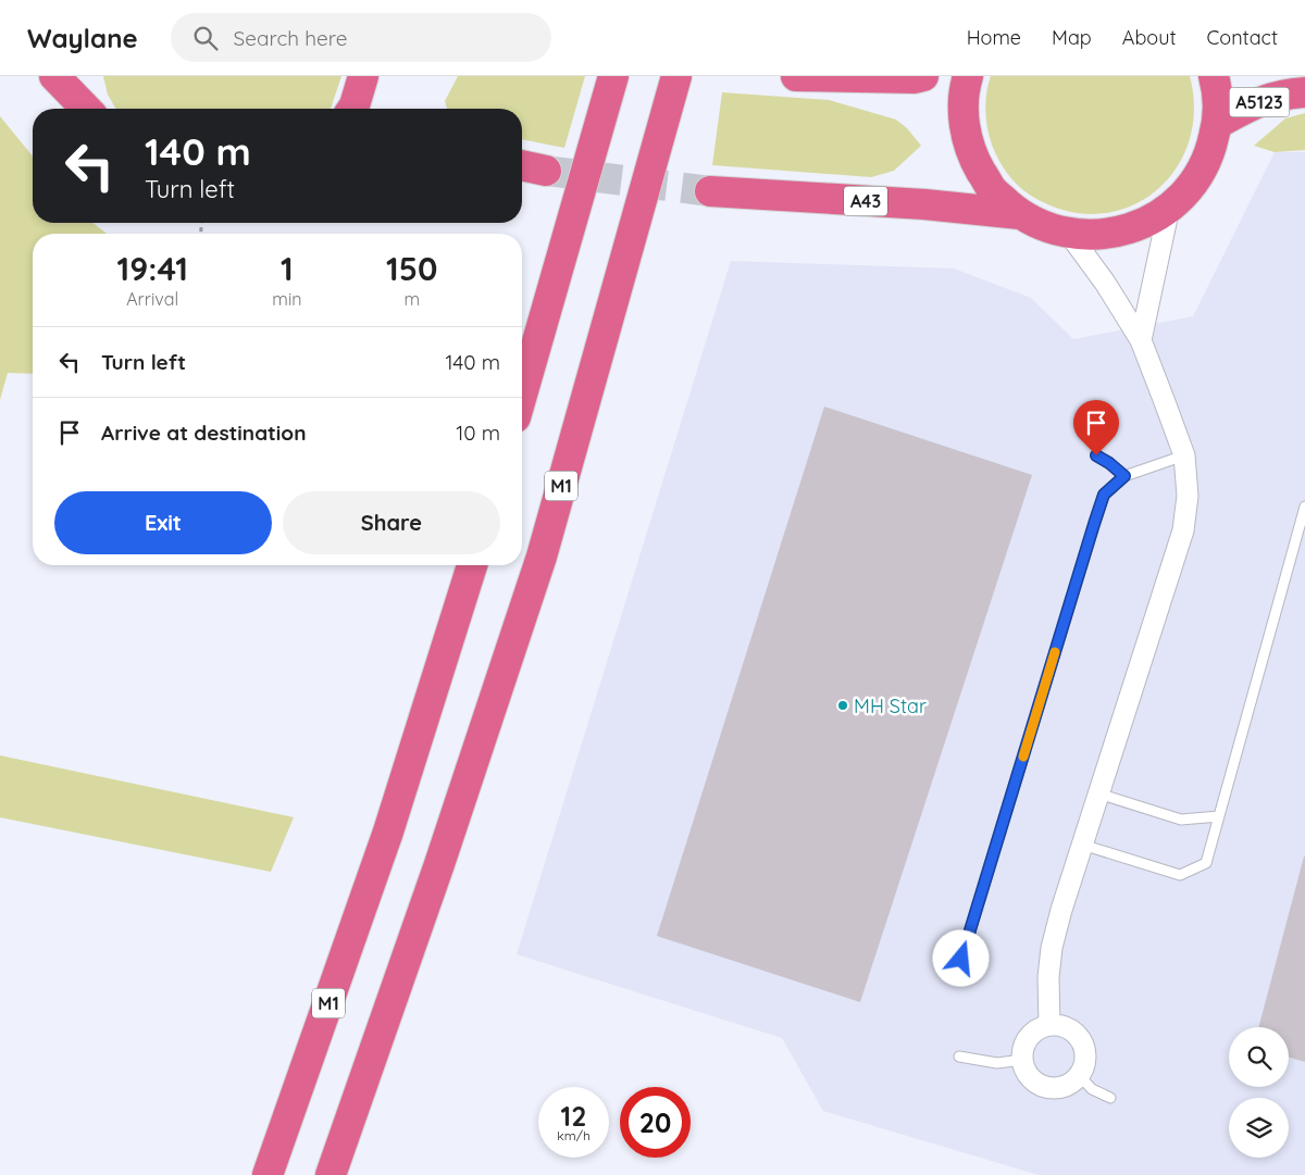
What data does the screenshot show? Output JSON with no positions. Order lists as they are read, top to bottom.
{
  "streets": {
    "highway": ["A5123", "A43", "M1"]
  },
  "places": ["MH Star"],
  "page": {
    "header": "Waylane",
    "search": "Search here",
    "nav": [
      "Home",
      "Map",
      "About",
      "Contact"
    ],
    "turn": ["140 m", "Turn left"],
    "eta": [
      "19:41",
      "Arrival",
      "1",
      "min",
      "150",
      "m"
    ],
    "list": [
      {
        "name": "Turn left",
        "value": "140 m"
      },
      {
        "name": "Arrive at destination",
        "value": "10 m"
      }
    ],
    "buttons": ["Exit", "Share"],
    "speed": "12 km/h",
    "limit": "20"
  }
}
